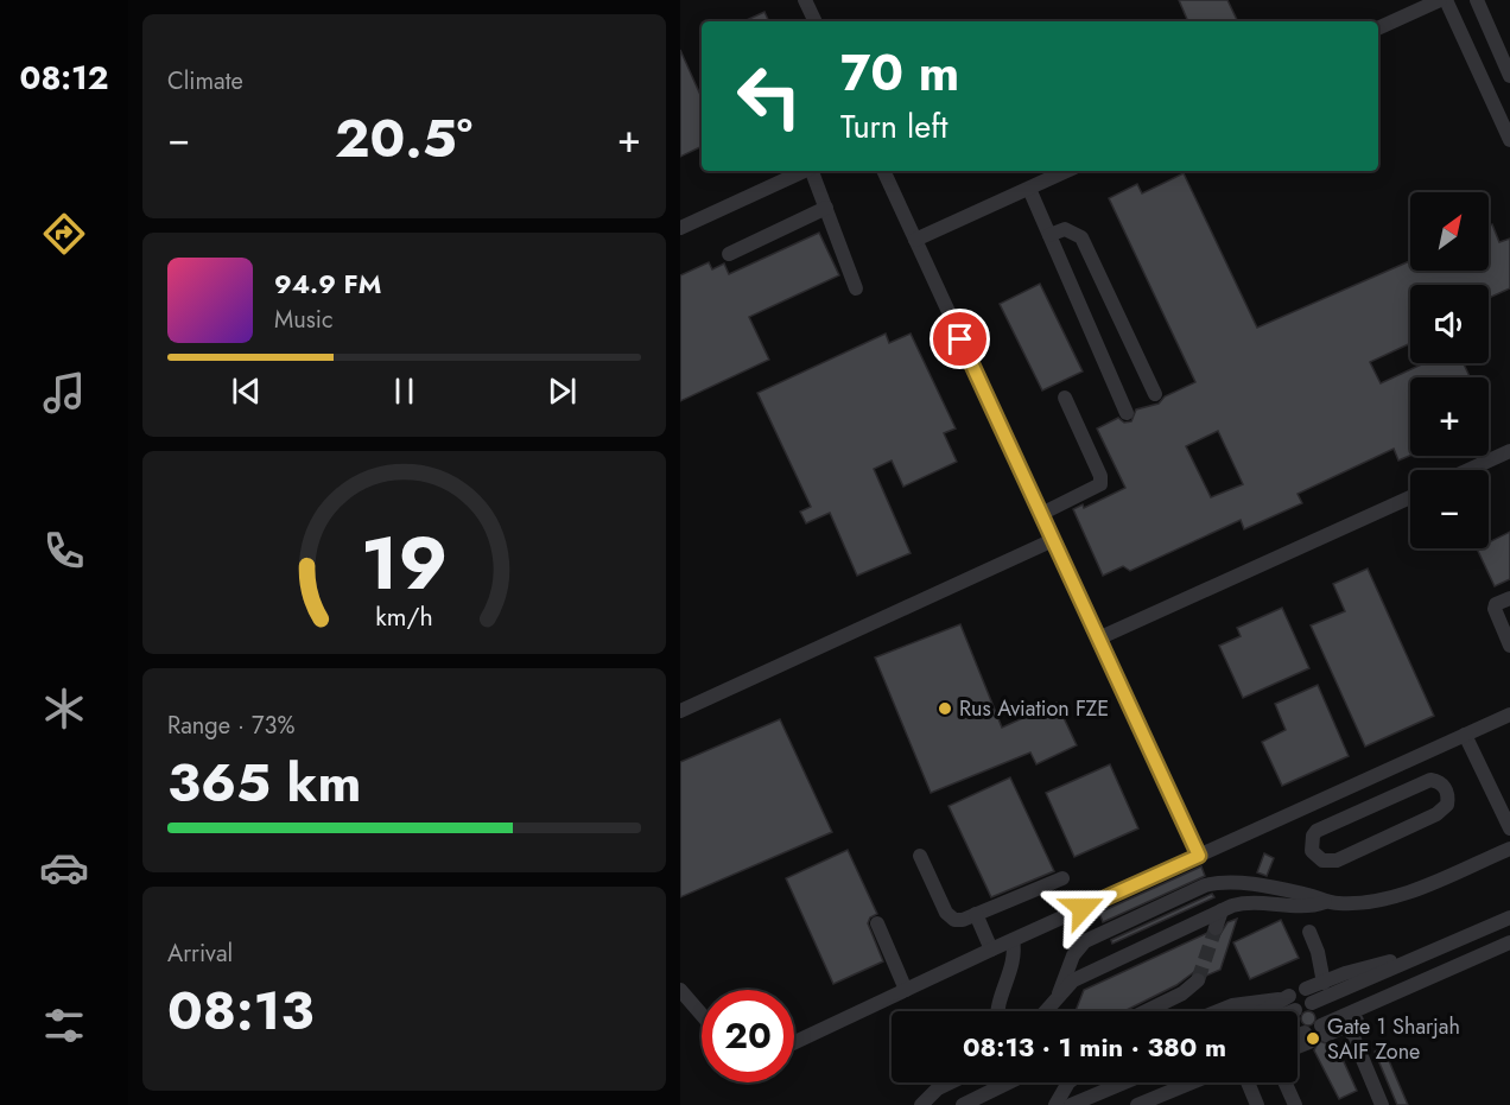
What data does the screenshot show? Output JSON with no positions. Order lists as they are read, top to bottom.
{
  "places": ["Rus Aviation FZE", "Gate 1 Sharjah SAIF Zone"],
  "north": "top right",
  "page": {
    "tabs": "08:12",
    "tile": [
      "Climate",
      ["Range · 73%", "365 km"],
      ["Arrival", "08:13"]
    ],
    "turn": ["70 m", "Turn left"],
    "heat": ["−", "20.5°", "+"],
    "map_buttons": ["+", "−"],
    "song": ["94.9 FM", "Music"],
    "limit": "20",
    "trip": "08:13 · 1 min · 380 m",
    "gauge": ["19", "km/h"]
  }
}
